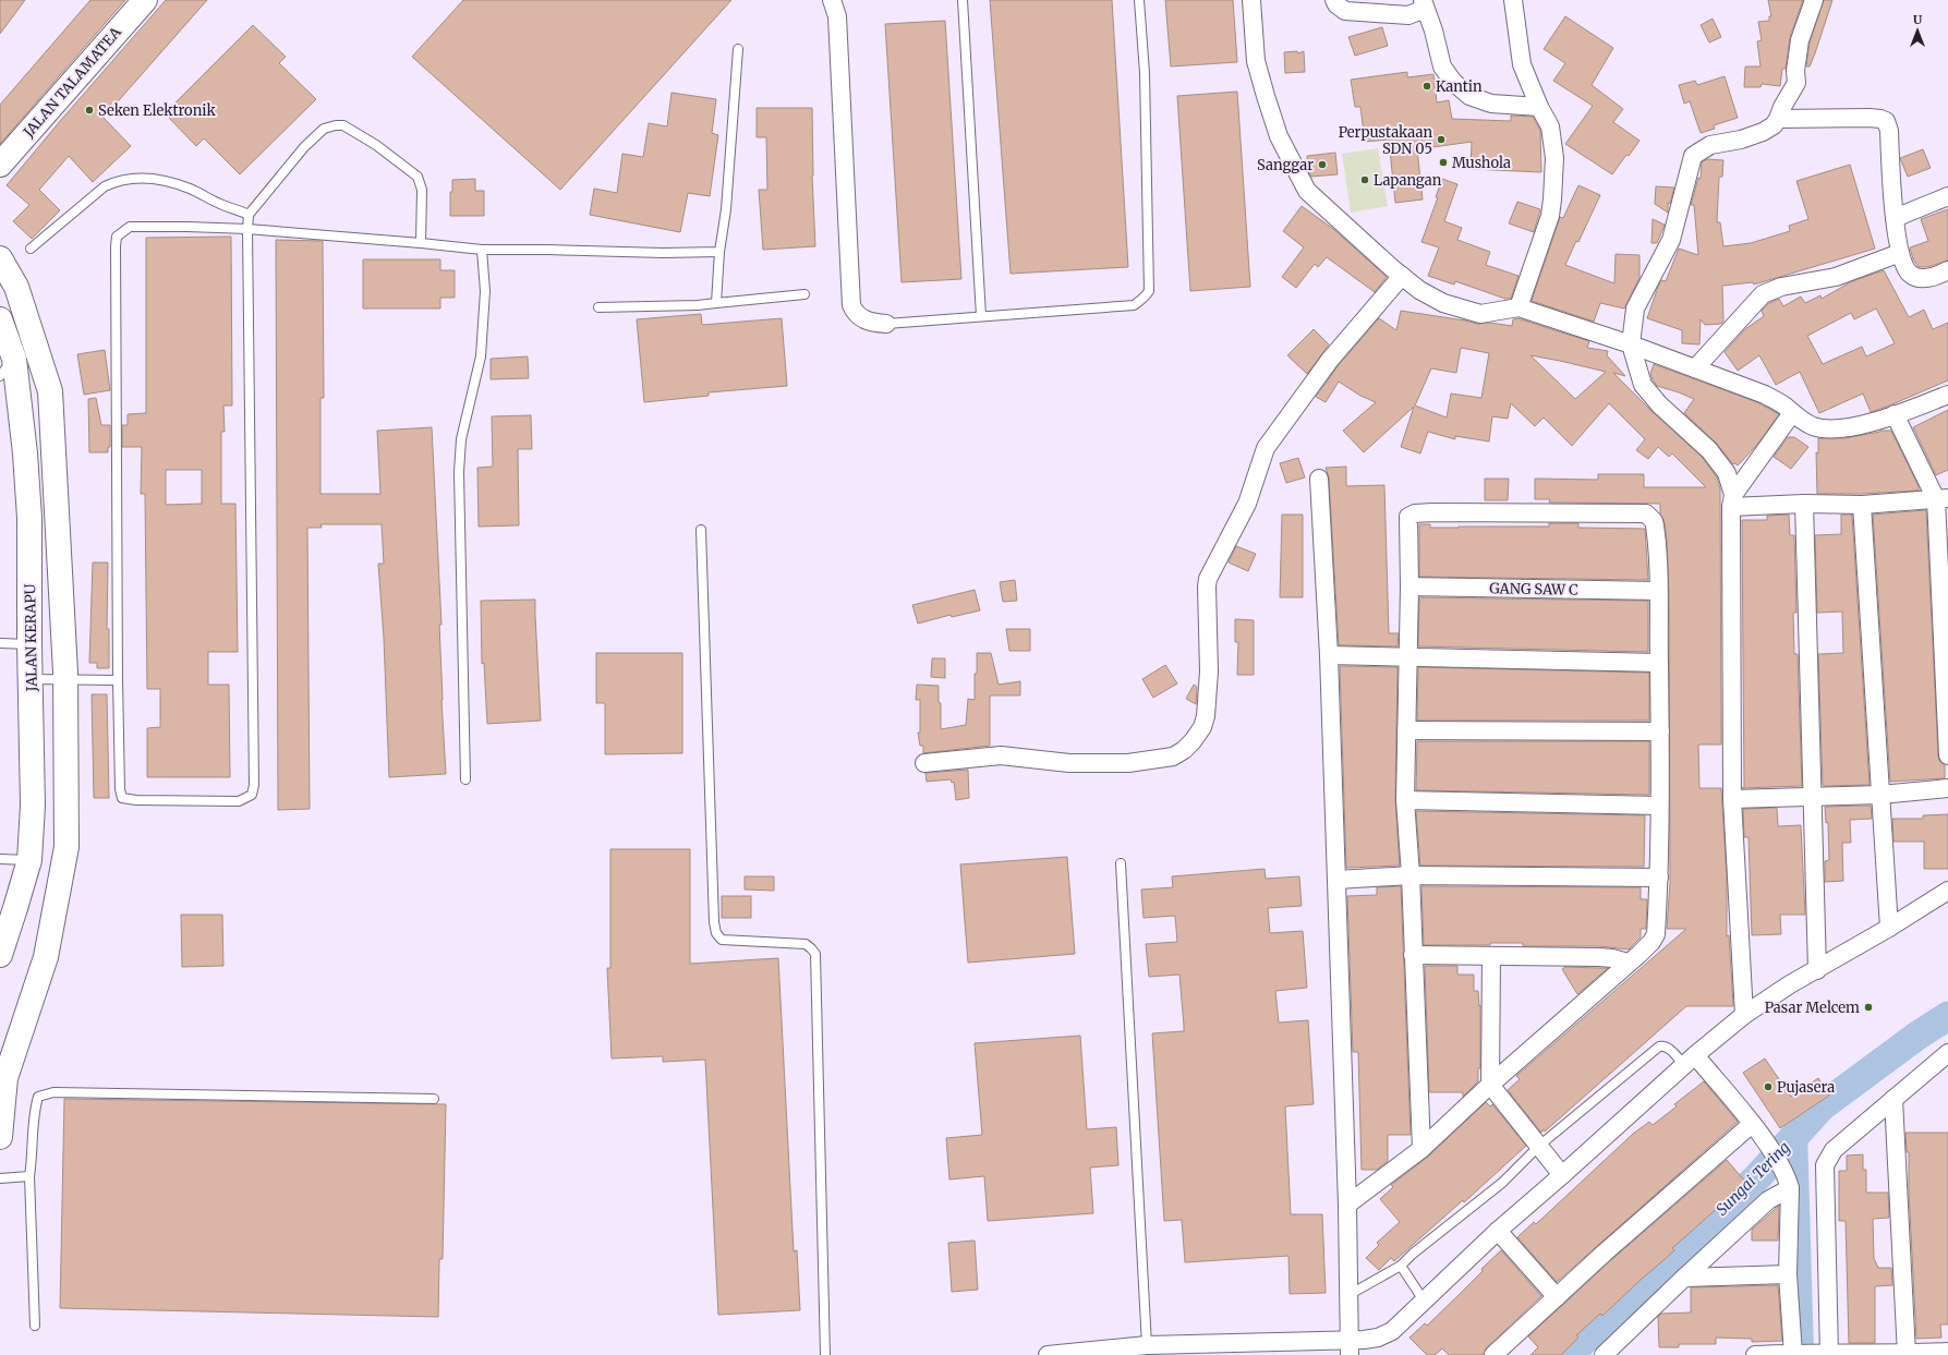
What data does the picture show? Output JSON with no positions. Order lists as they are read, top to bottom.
{
  "streets": {
    "street": ["JALAN TALAMATEA", "GANG SAW C", "JALAN KERAPU"]
  },
  "water": ["Sungai Tering"],
  "places": [
    "Kantin",
    "Seken Elektronik",
    "Perpustakaan SDN 05",
    "Mushola",
    "Sanggar",
    "Lapangan",
    "Pasar Melcem",
    "Pujasera"
  ],
  "north": "top"
}
